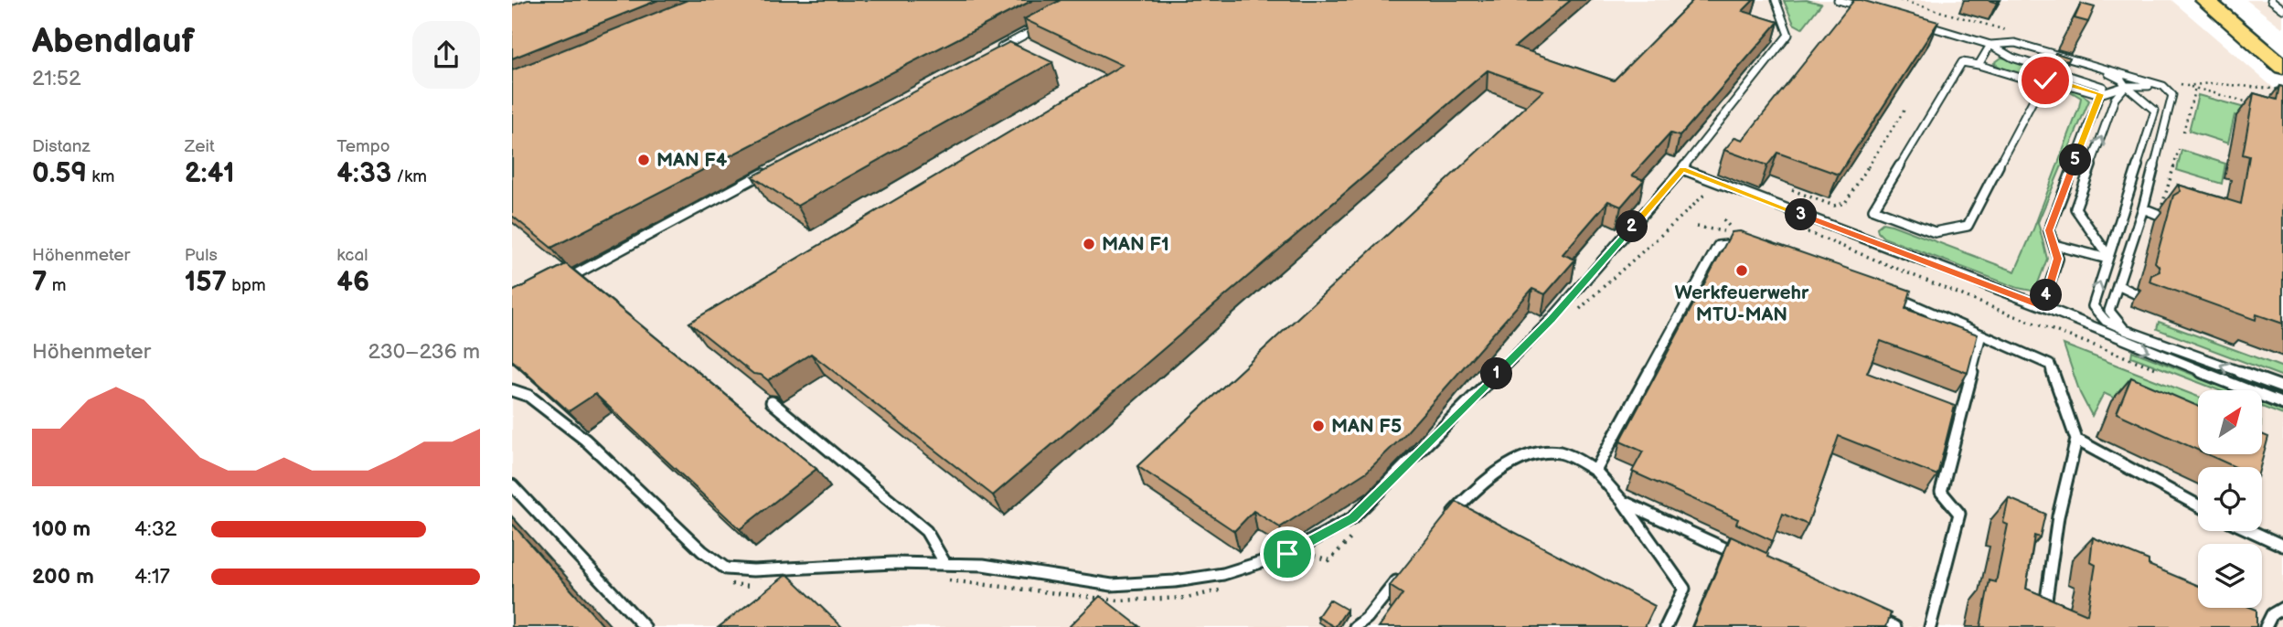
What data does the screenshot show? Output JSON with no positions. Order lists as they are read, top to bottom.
{
  "places": [
    "MAN F4",
    "MAN F1",
    "Werkfeuerwehr MTU-MAN",
    "MAN F5"
  ],
  "north": "top right",
  "page": {
    "heading": ["Abendlauf", "21:52"],
    "stats": [
      ["Distanz", "0.59 km"],
      ["Zeit", "2:41"],
      ["Tempo", "4:33 /km"],
      ["Höhenmeter", "7 m"],
      ["Puls", "157 bpm"],
      ["kcal", "46"]
    ],
    "pins": [
      "5",
      "3",
      "2",
      "4",
      "1"
    ],
    "chart": ["Höhenmeter", "230–236 m"],
    "list": [
      {
        "name": "100 m",
        "note": "4:32"
      },
      {
        "name": "200 m",
        "note": "4:17"
      }
    ]
  }
}
